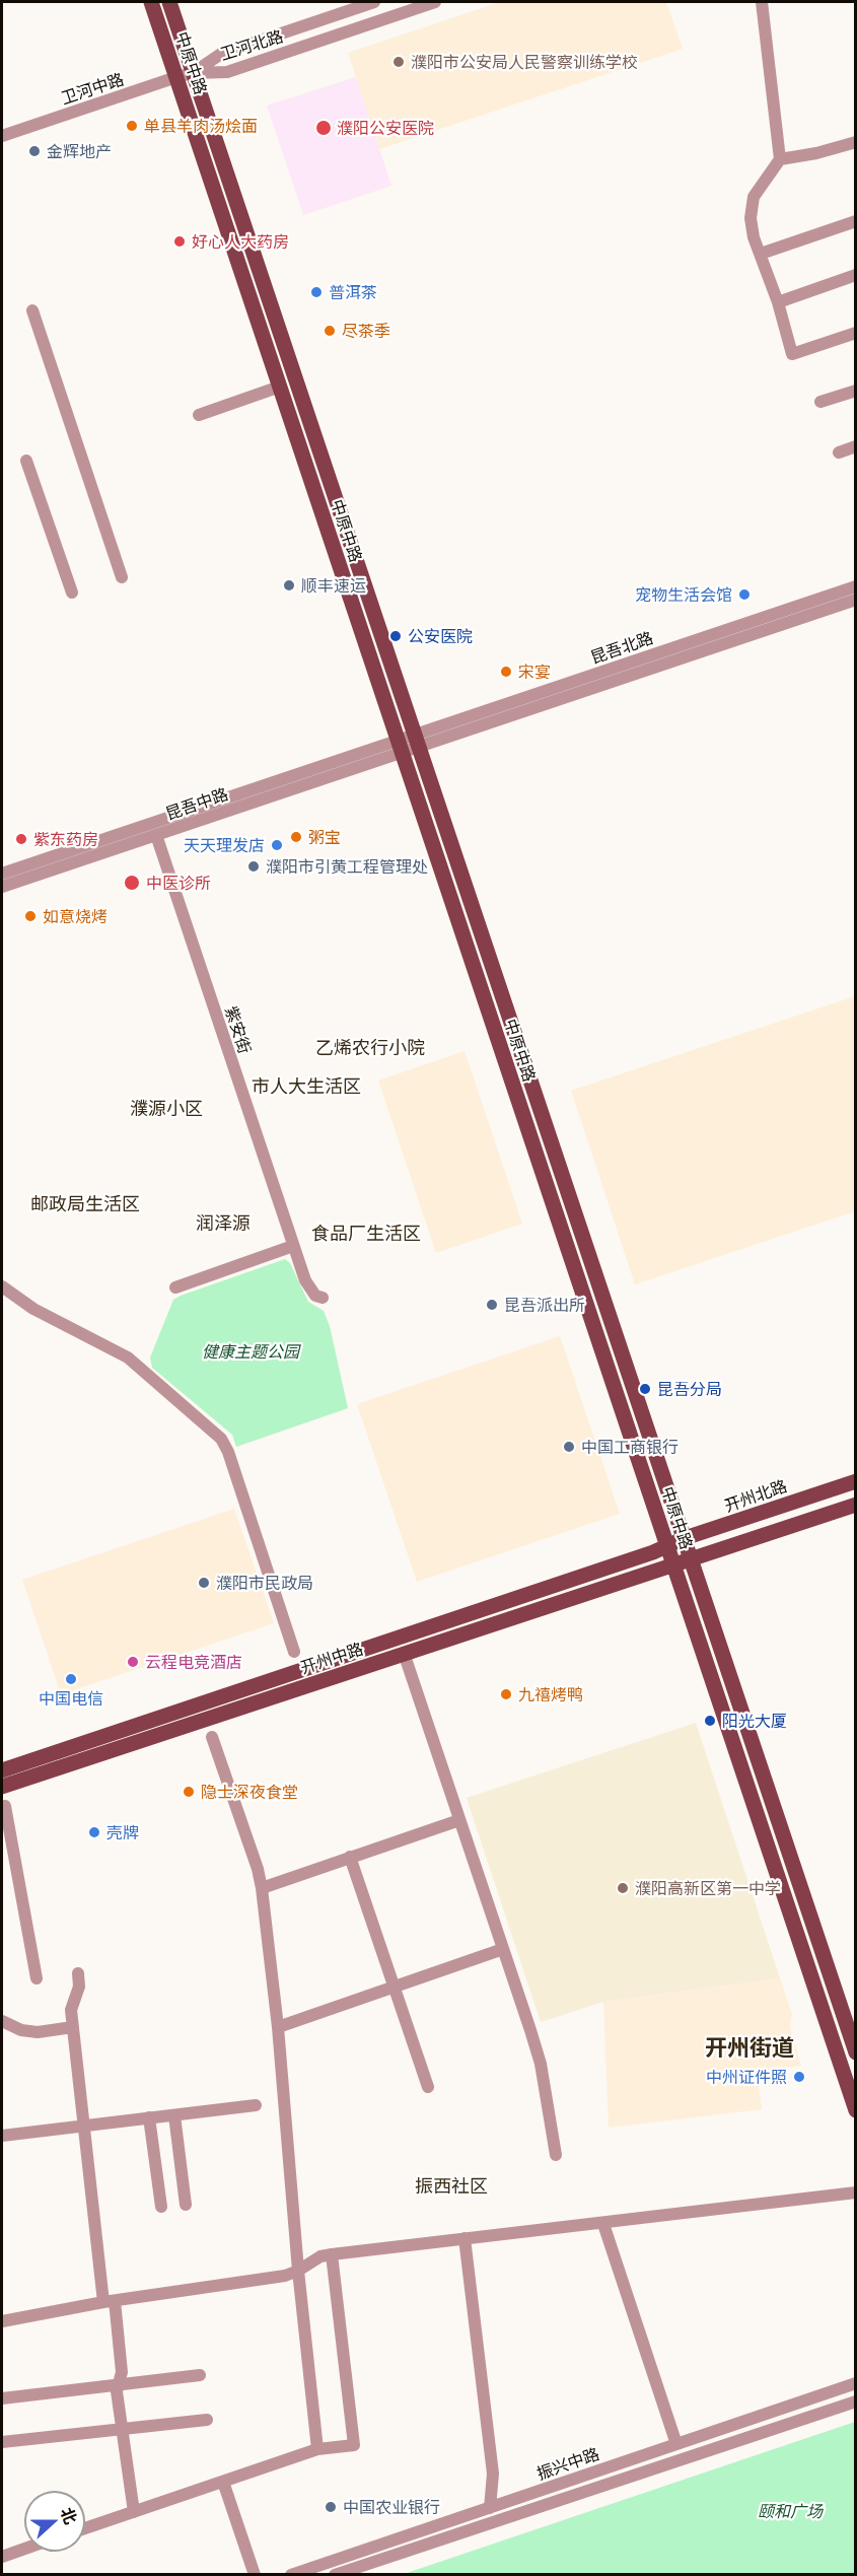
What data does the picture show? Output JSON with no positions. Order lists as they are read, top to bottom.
{
  "streets": {
    "main road": ["中原中路", "开州北路", "开州中路"],
    "street": [
      "卫河北路",
      "卫河中路",
      "昆吾北路",
      "昆吾中路",
      "紫安街",
      "振兴中路"
    ]
  },
  "crossings": [
    ["卫河北路", "中原中路"],
    ["卫河北路", "卫河中路"],
    ["中原中路", "卫河中路"],
    ["中原中路", "昆吾北路"],
    ["中原中路", "昆吾中路"],
    ["中原中路", "开州北路"],
    ["中原中路", "开州中路"],
    ["昆吾北路", "昆吾中路"],
    ["昆吾中路", "紫安街"],
    ["开州北路", "开州中路"]
  ],
  "districts": [
    "乙烯农行小院",
    "市人大生活区",
    "濮源小区",
    "邮政局生活区",
    "润泽源",
    "食品厂生活区",
    "开州街道",
    "振西社区"
  ],
  "parks": ["健康主题公园", "颐和广场"],
  "places": [
    "濮阳市公安局人民警察训练学校",
    "单县羊肉汤烩面",
    "濮阳公安医院",
    "金辉地产",
    "好心人大药房",
    "普洱茶",
    "尽茶季",
    "顺丰速运",
    "宠物生活会馆",
    "公安医院",
    "宋宴",
    "粥宝",
    "紫东药房",
    "天天理发店",
    "濮阳市引黄工程管理处",
    "中医诊所",
    "如意烧烤",
    "昆吾派出所",
    "昆吾分局",
    "中国工商银行",
    "濮阳市民政局",
    "云程电竞酒店",
    "中国电信",
    "九禧烤鸭",
    "阳光大厦",
    "隐士深夜食堂",
    "壳牌",
    "濮阳高新区第一中学",
    "中州证件照",
    "中国农业银行"
  ],
  "north": "right"
}
